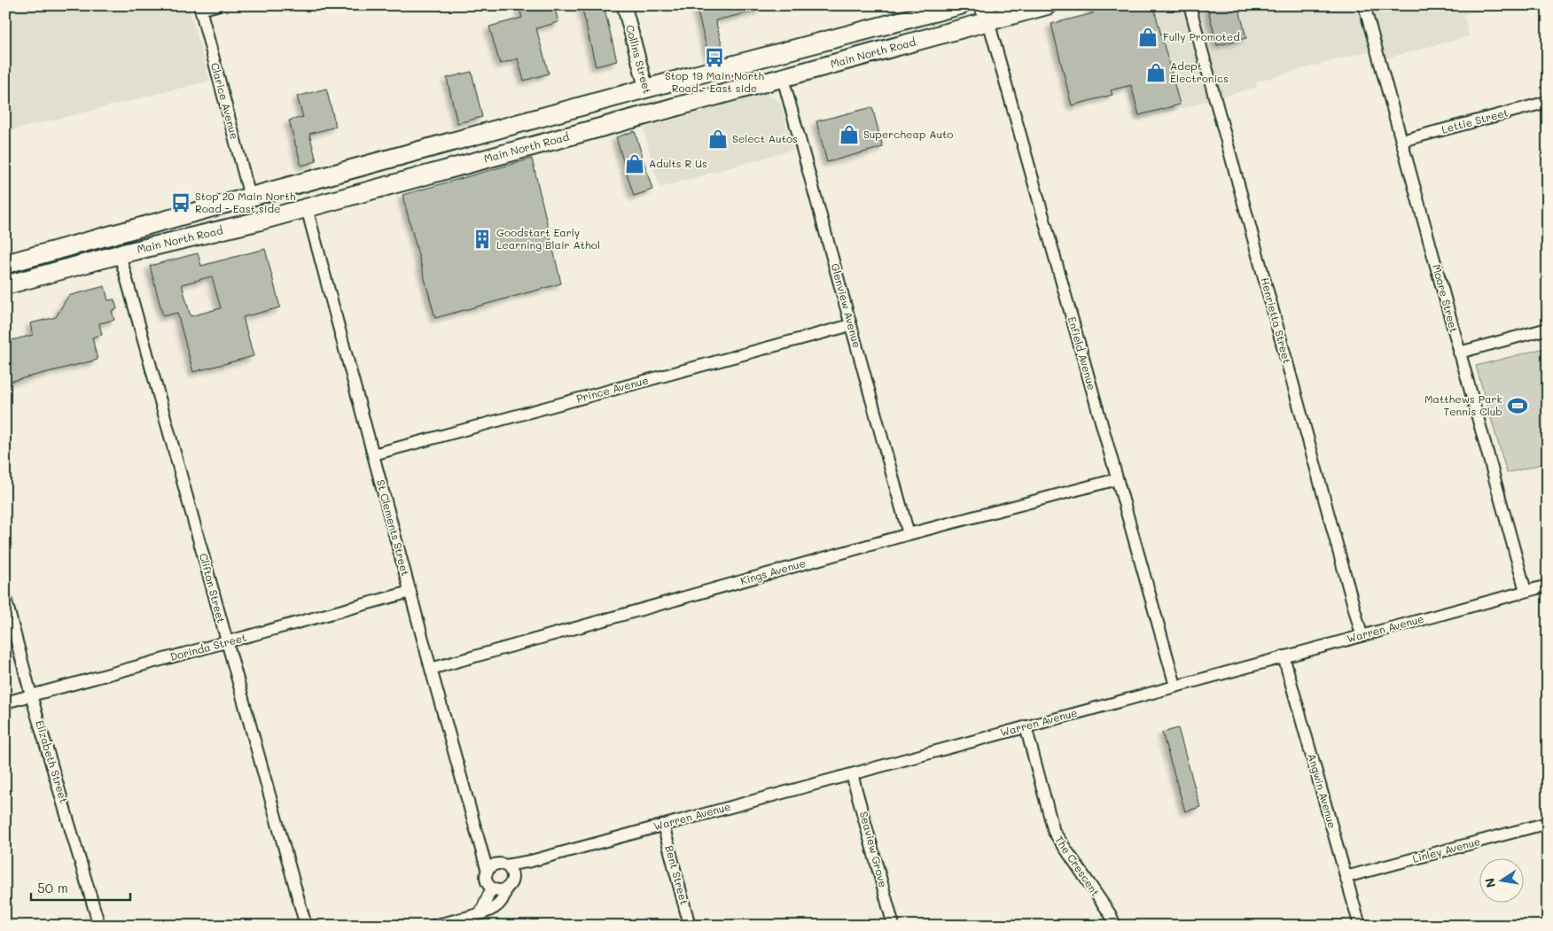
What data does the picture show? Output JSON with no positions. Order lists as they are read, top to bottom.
{
  "streets": {
    "highway": ["Main North Road", "Collins Street"],
    "street": [
      "Clarice Avenue",
      "Lettie Street",
      "Moore Street",
      "Glenview Avenue",
      "Henrietta Street",
      "Enfield Avenue",
      "Prince Avenue",
      "St Clements Street",
      "Kings Avenue",
      "Clifton Street",
      "Warren Avenue",
      "Dorinda Street",
      "Elizabeth Street",
      "Angwin Avenue",
      "Seaview Grove",
      "Linley Avenue",
      "The Crescent",
      "Bent Street"
    ]
  },
  "crossings": [
    ["Main North Road", "Collins Street"],
    ["Main North Road", "Clarice Avenue"],
    ["Main North Road", "Glenview Avenue"],
    ["Main North Road", "Enfield Avenue"],
    ["Main North Road", "St Clements Street"],
    ["Main North Road", "Clifton Street"],
    ["Lettie Street", "Moore Street"],
    ["Moore Street", "Warren Avenue"],
    ["Glenview Avenue", "Prince Avenue"],
    ["Glenview Avenue", "Kings Avenue"],
    ["Henrietta Street", "Warren Avenue"],
    ["Enfield Avenue", "Kings Avenue"],
    ["Enfield Avenue", "Warren Avenue"],
    ["Prince Avenue", "St Clements Street"],
    ["St Clements Street", "Kings Avenue"],
    ["St Clements Street", "Warren Avenue"],
    ["St Clements Street", "Dorinda Street"],
    ["Clifton Street", "Dorinda Street"],
    ["Warren Avenue", "Angwin Avenue"],
    ["Warren Avenue", "Seaview Grove"],
    ["Warren Avenue", "The Crescent"],
    ["Warren Avenue", "Bent Street"],
    ["Dorinda Street", "Elizabeth Street"],
    ["Angwin Avenue", "Linley Avenue"]
  ],
  "places": {
    "shop": [
      "Fully Promoted",
      "Adept Electronics",
      "Supercheap Auto",
      "Select Autos",
      "Adults R Us"
    ],
    "bus stop": ["Stop 19 Main North Road - East side", "Stop 20 Main North Road - East side"],
    "building": ["Goodstart Early Learning Blair Athol"],
    "sports": ["Matthews Park Tennis Club"]
  },
  "scale_bar": "50 m",
  "north": "left"
}
